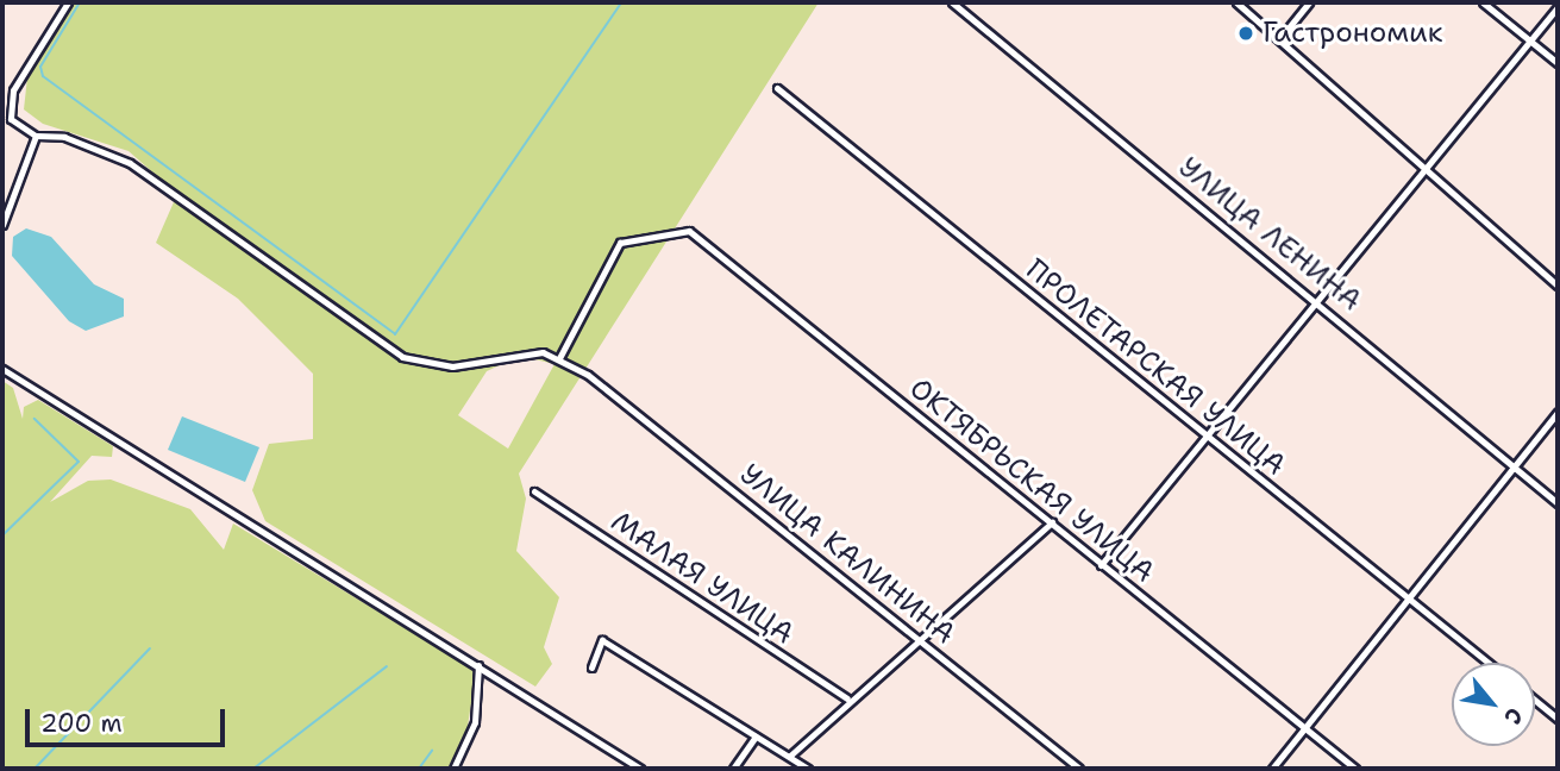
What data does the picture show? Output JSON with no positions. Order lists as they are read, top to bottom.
{
  "streets": {
    "street": [
      "УЛИЦА ЛЕНИНА",
      "ПРОЛЕТАРСКАЯ УЛИЦА",
      "ОКТЯБРЬСКАЯ УЛИЦА",
      "УЛИЦА КАЛИНИНА",
      "МАЛАЯ УЛИЦА"
    ]
  },
  "crossings": [
    ["ОКТЯБРЬСКАЯ УЛИЦА", "УЛИЦА КАЛИНИНА"]
  ],
  "places": ["Гастрономик"],
  "scale_bar": "200 m",
  "north": "bottom right"
}
